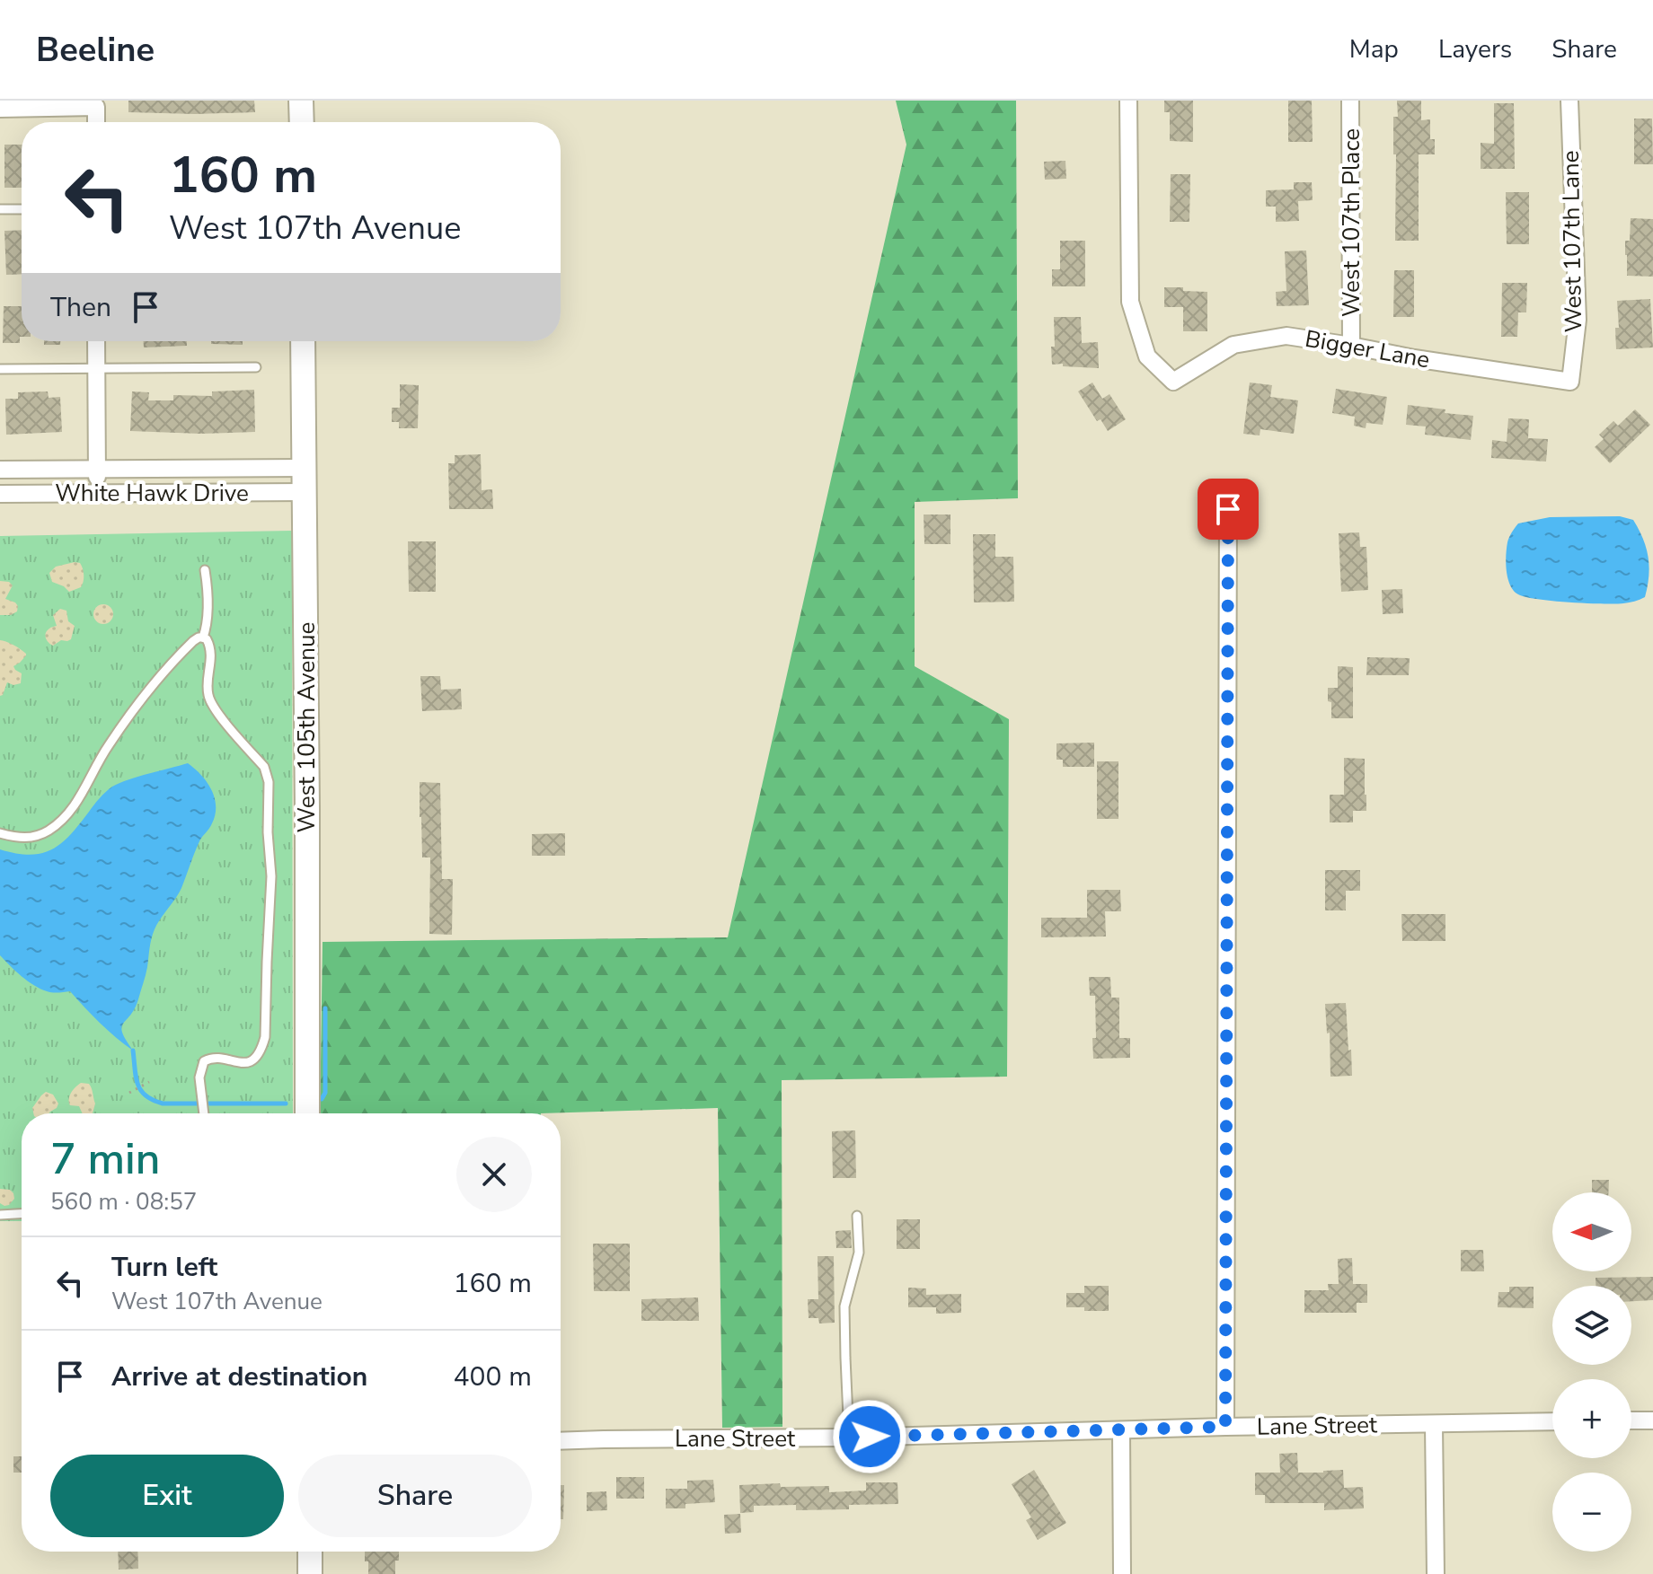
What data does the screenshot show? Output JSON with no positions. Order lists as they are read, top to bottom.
{
  "streets": {
    "street": [
      "West 107th Place",
      "West 107th Lane",
      "Bigger Lane",
      "White Hawk Drive",
      "West 105th Avenue",
      "Lane Street"
    ]
  },
  "crossings": [
    ["West 107th Place", "Bigger Lane"],
    ["West 107th Lane", "Bigger Lane"],
    ["White Hawk Drive", "West 105th Avenue"]
  ],
  "north": "left",
  "page": {
    "header": "Beeline",
    "nav": ["Map", "Layers", "Share"],
    "turn": ["160 m", "West 107th Avenue"],
    "then": "Then",
    "heading": ["7 min", "560 m · 08:57"],
    "map_buttons": ["+", "−"],
    "list": [
      {
        "name": "Turn left",
        "note": "West 107th Avenue",
        "value": "160 m"
      },
      {
        "name": "Arrive at destination",
        "value": "400 m"
      }
    ],
    "buttons": ["Exit", "Share"]
  }
}
